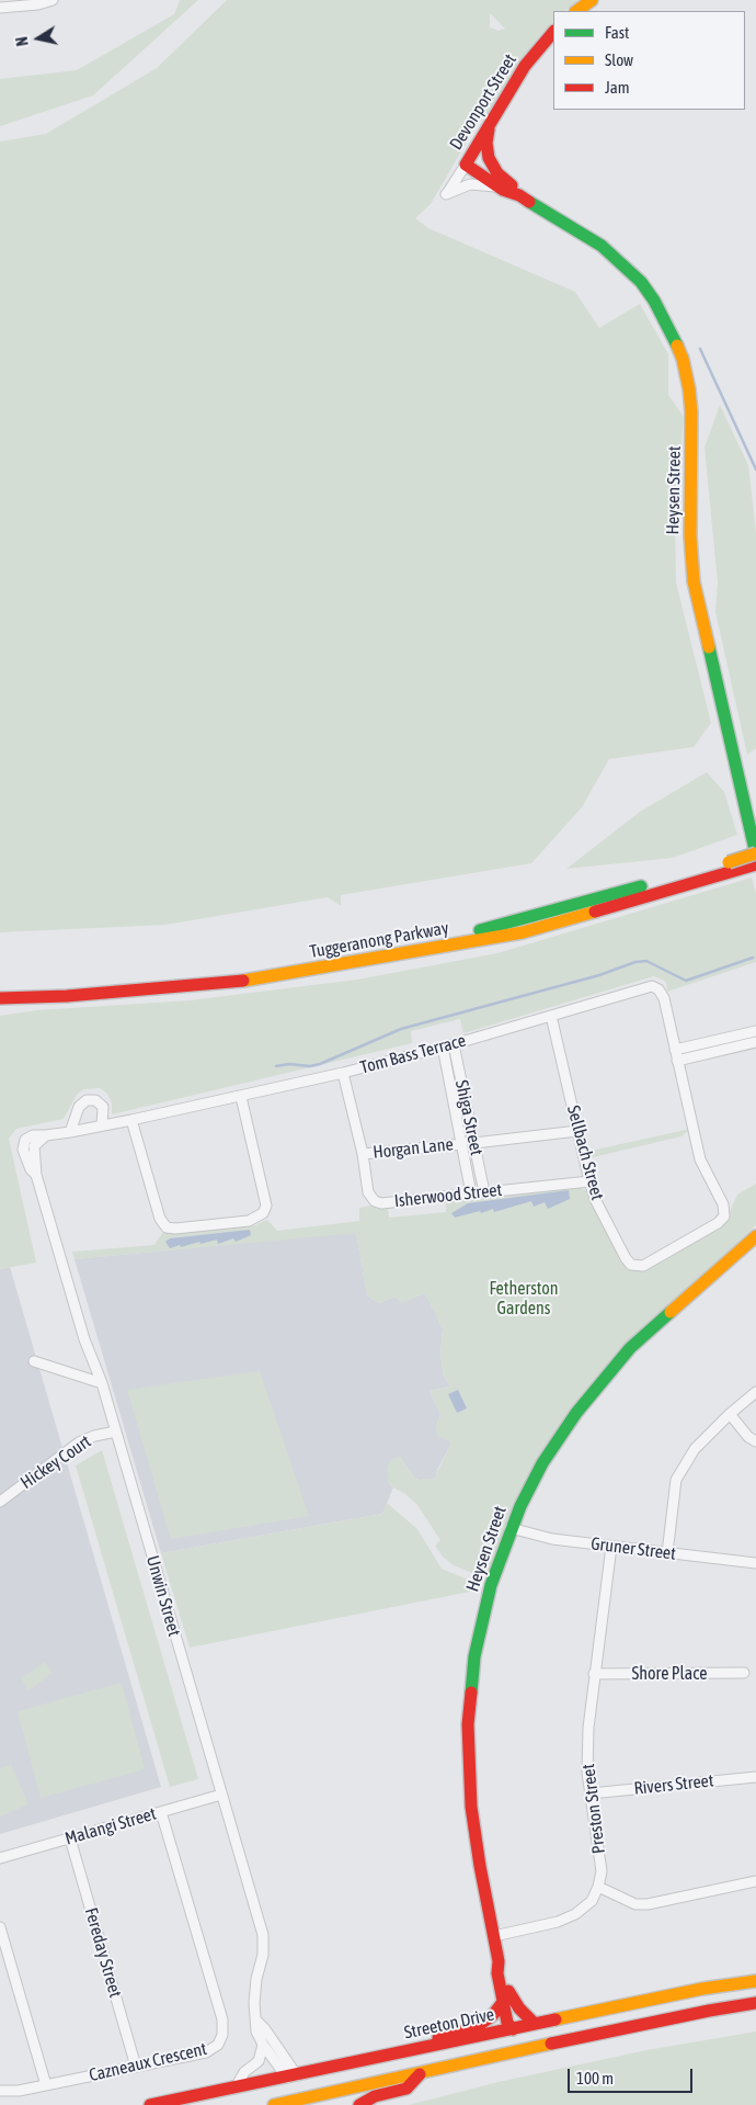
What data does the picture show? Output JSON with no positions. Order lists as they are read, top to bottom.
{
  "streets": {
    "main road": [
      "Devonport Street",
      "Heysen Street",
      "Tuggeranong Parkway",
      "Streeton Drive"
    ],
    "street": [
      "Tom Bass Terrace",
      "Shiga Street",
      "Horgan Lane",
      "Sellbach Street",
      "Isherwood Street",
      "Hickey Court",
      "Gruner Street",
      "Unwin Street",
      "Shore Place",
      "Rivers Street",
      "Preston Street",
      "Malangi Street",
      "Fereday Street",
      "Cazneaux Crescent"
    ]
  },
  "crossings": [
    ["Devonport Street", "Heysen Street"],
    ["Heysen Street", "Tuggeranong Parkway"],
    ["Heysen Street", "Gruner Street"],
    ["Heysen Street", "Streeton Drive"],
    ["Tom Bass Terrace", "Shiga Street"],
    ["Tom Bass Terrace", "Sellbach Street"],
    ["Tom Bass Terrace", "Isherwood Street"],
    ["Tom Bass Terrace", "Unwin Street"],
    ["Shiga Street", "Horgan Lane"],
    ["Shiga Street", "Isherwood Street"],
    ["Horgan Lane", "Sellbach Street"],
    ["Horgan Lane", "Isherwood Street"],
    ["Sellbach Street", "Isherwood Street"],
    ["Hickey Court", "Unwin Street"],
    ["Gruner Street", "Preston Street"],
    ["Unwin Street", "Malangi Street"],
    ["Unwin Street", "Streeton Drive"],
    ["Shore Place", "Preston Street"],
    ["Rivers Street", "Preston Street"],
    ["Malangi Street", "Fereday Street"],
    ["Malangi Street", "Cazneaux Crescent"],
    ["Fereday Street", "Cazneaux Crescent"]
  ],
  "parks": ["Fetherston Gardens"],
  "legend": ["Fast", "Slow", "Jam"],
  "scale_bar": "100 m",
  "north": "left"
}
